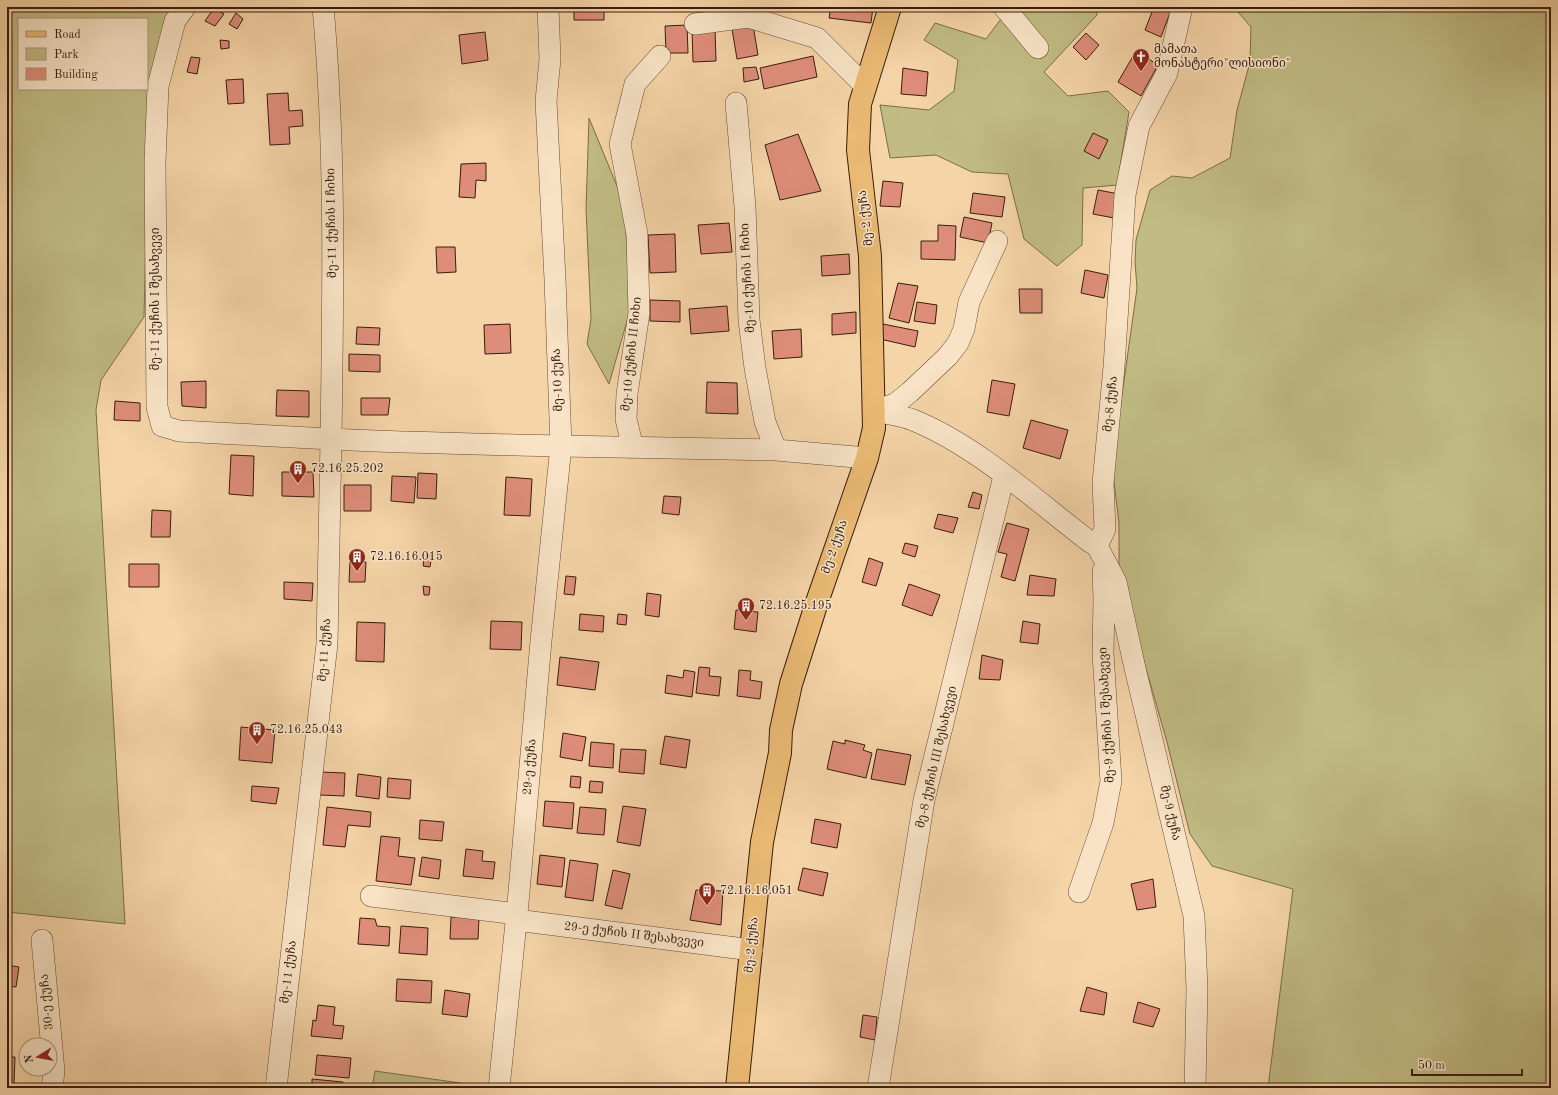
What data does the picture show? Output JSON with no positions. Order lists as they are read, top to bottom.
{
  "streets": {
    "main road": ["მე-2 ქუჩა"],
    "street": [
      "მე-11 ქუჩის I ჩიხი",
      "მე-10 ქუჩის I ჩიხი",
      "მე-11 ქუჩის I შესახვევი",
      "მე-10 ქუჩის II ჩიხი",
      "მე-10 ქუჩა",
      "მე-8 ქუჩა",
      "მე-11 ქუჩა",
      "მე-9 ქუჩის I შესახვევი",
      "მე-8 ქუჩის III შესახვევი",
      "29-ე ქუჩა",
      "მე-9 ქუჩა",
      "29-ე ქუჩის II შესახვევი",
      "30-ე ქუჩა"
    ]
  },
  "crossings": [
    ["მე-2 ქუჩა", "29-ე ქუჩის II შესახვევი"],
    ["მე-11 ქუჩის I ჩიხი", "მე-11 ქუჩის I შესახვევი"],
    ["მე-11 ქუჩის I ჩიხი", "მე-11 ქუჩა"],
    ["მე-11 ქუჩის I შესახვევი", "მე-11 ქუჩა"],
    ["მე-10 ქუჩა", "29-ე ქუჩა"],
    ["მე-8 ქუჩა", "მე-9 ქუჩის I შესახვევი"],
    ["მე-8 ქუჩა", "მე-9 ქუჩა"],
    ["მე-9 ქუჩის I შესახვევი", "მე-9 ქუჩა"],
    ["29-ე ქუჩა", "29-ე ქუჩის II შესახვევი"]
  ],
  "places": {
    "church": ["მამათა მონასტერი\"ლისიონი\""],
    "building": [
      "72.16.25.202",
      "72.16.16.015",
      "72.16.25.195",
      "72.16.25.043",
      "72.16.16.051"
    ]
  },
  "legend": ["Road", "Park", "Building"],
  "scale_bar": "50 m",
  "north": "left"
}
